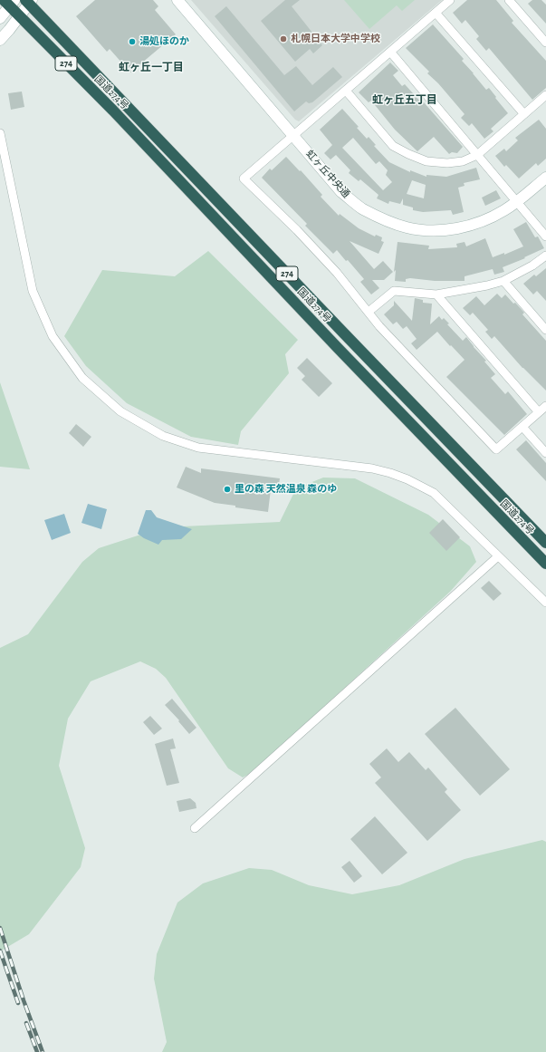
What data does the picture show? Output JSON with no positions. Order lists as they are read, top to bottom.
{
  "streets": {
    "highway": ["274", "国道274号"],
    "street": ["虹ヶ丘中央通"]
  },
  "crossings": [
    ["274", "国道274号"]
  ],
  "districts": ["虹ヶ丘一丁目", "虹ヶ丘五丁目"],
  "places": ["札幌日本大学中学校", "湯処ほのか", "里の森 天然温泉 森のゆ"]
}
